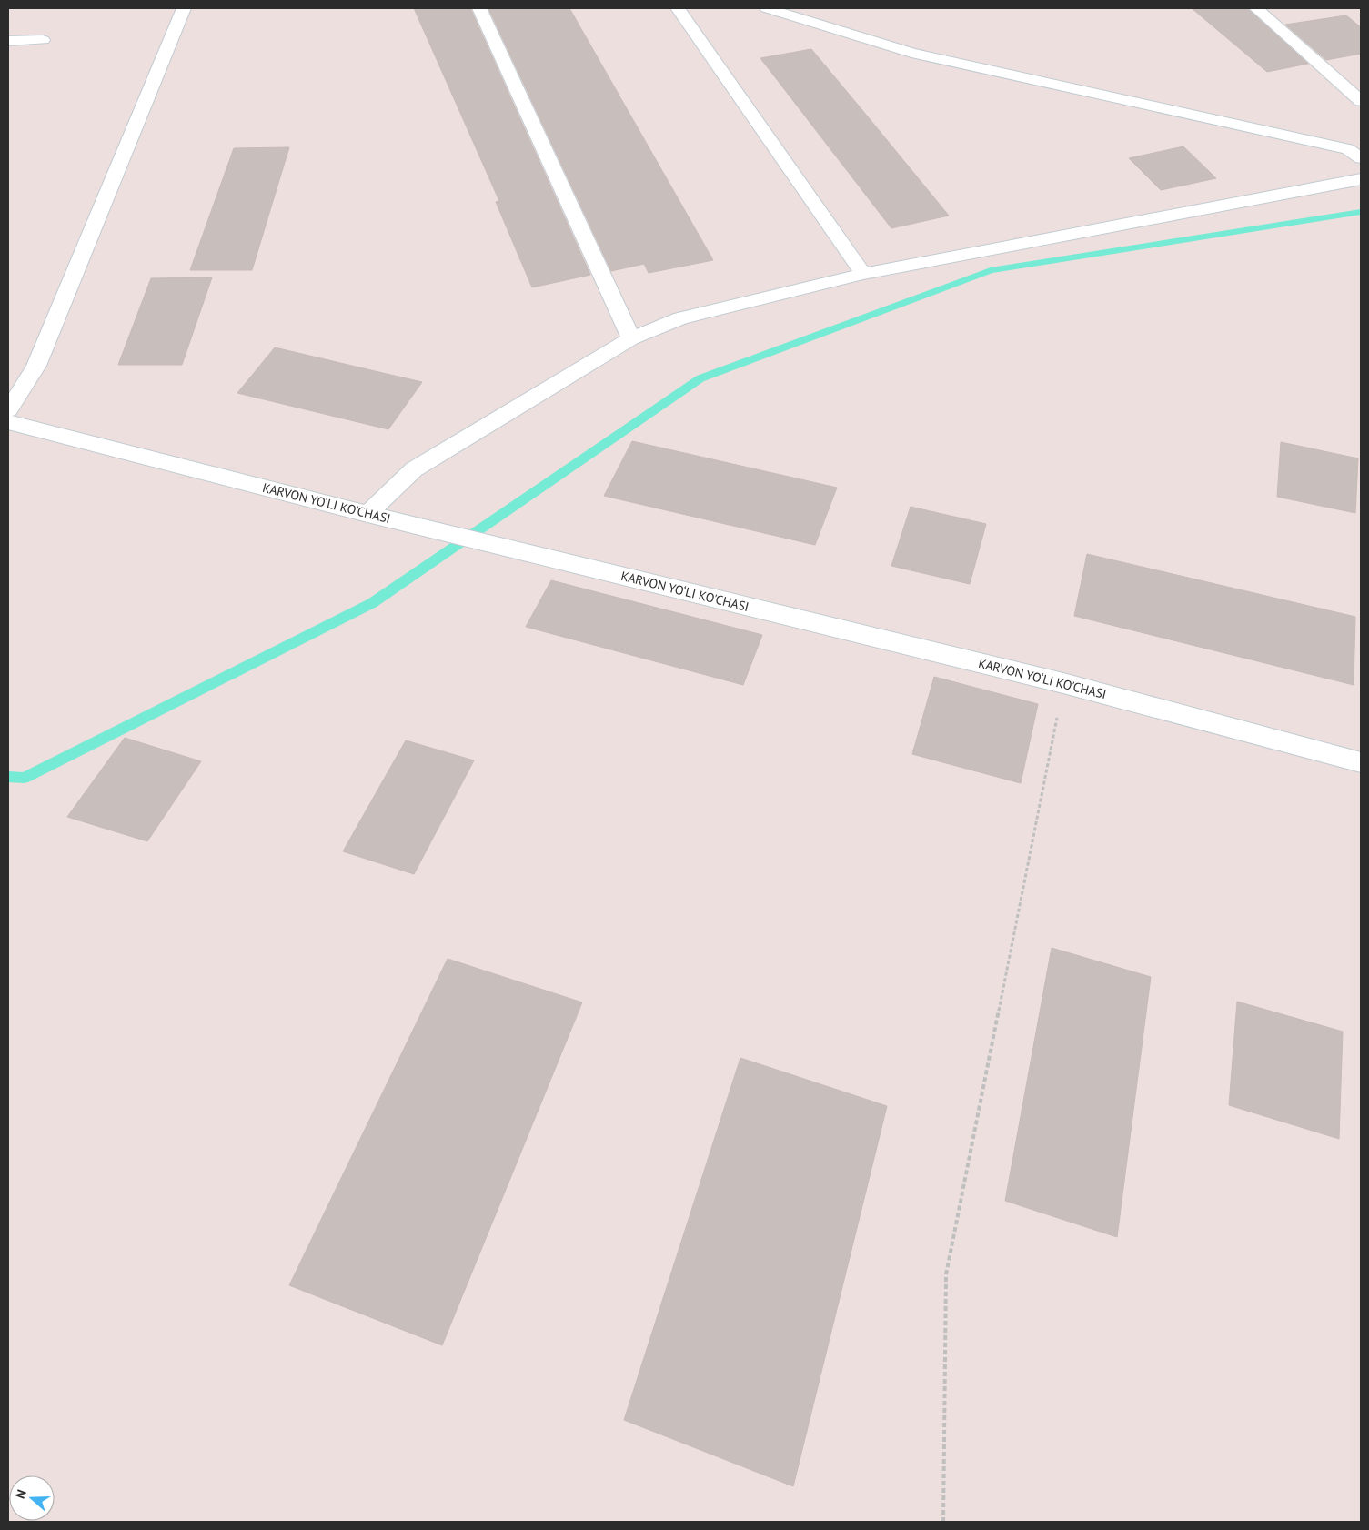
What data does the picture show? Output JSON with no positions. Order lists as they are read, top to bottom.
{
  "streets": {
    "street": ["KARVON YO‘LI KO'CHASI"]
  },
  "north": "left"
}
